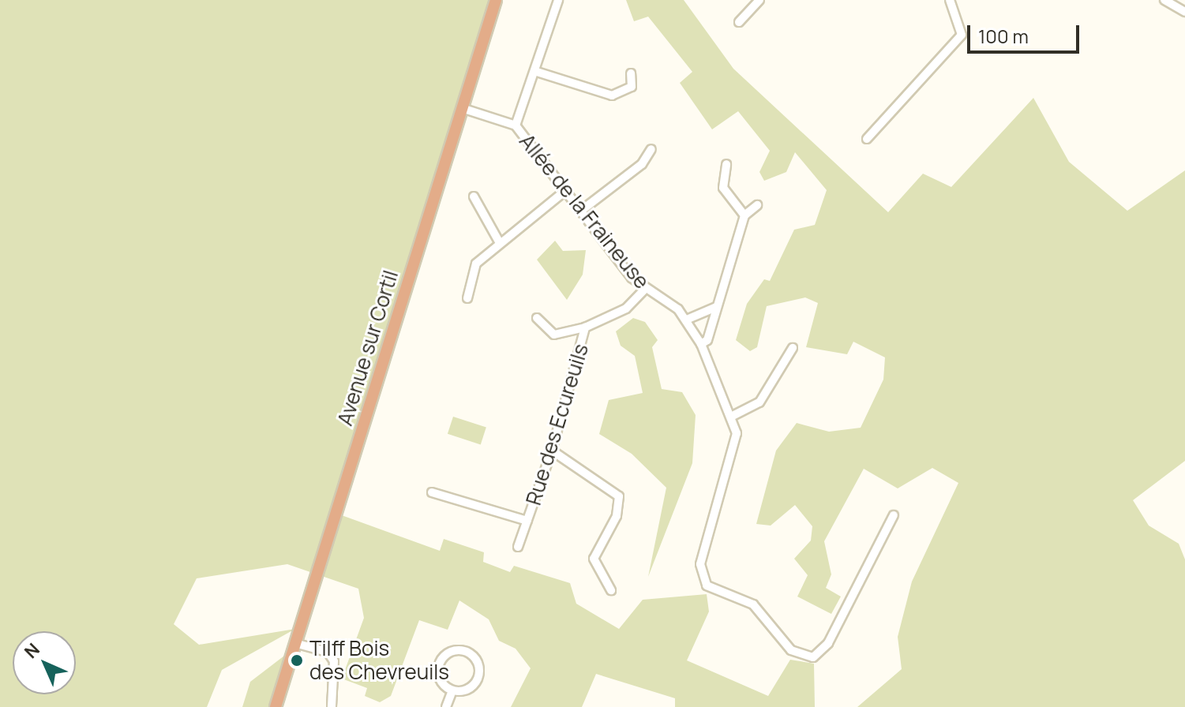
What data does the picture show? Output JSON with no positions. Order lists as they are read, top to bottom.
{
  "streets": {
    "main road": ["Avenue sur Cortil"],
    "street": ["Allée de la Fraineuse", "Rue des Ecureuils"]
  },
  "crossings": [
    ["Allée de la Fraineuse", "Avenue sur Cortil"],
    ["Allée de la Fraineuse", "Rue des Ecureuils"]
  ],
  "places": ["Tilff Bois des Chevreuils"],
  "scale_bar": "100 m",
  "north": "top left"
}
